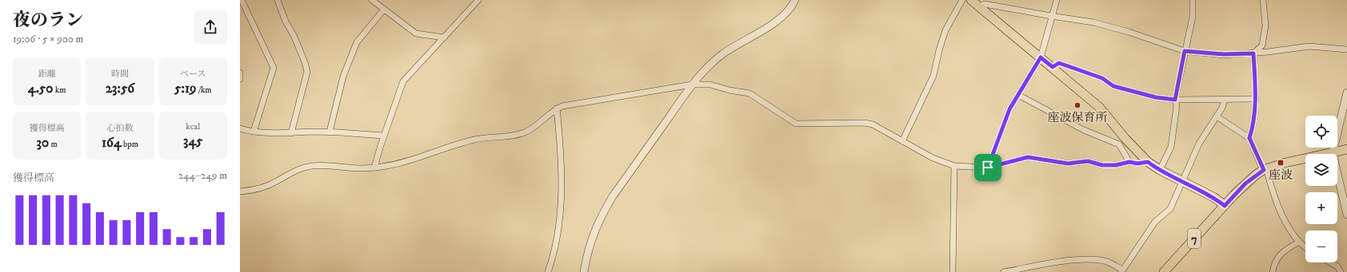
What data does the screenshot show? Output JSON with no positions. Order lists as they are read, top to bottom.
{
  "streets": {
    "main road": ["7"]
  },
  "places": {
    "other": ["座波保育所"],
    "transit": ["座波"]
  },
  "page": {
    "heading": ["夜のラン", "19:06 · 5 × 900 m"],
    "stats": [
      ["距離", "4.50 km"],
      ["時間", "23:56"],
      ["ペース", "5:19 /km"],
      ["獲得標高", "30 m"],
      ["心拍数", "164 bpm"],
      ["kcal", "345"]
    ],
    "map_buttons": ["+", "−"],
    "chart": ["獲得標高", "244–249 m"]
  }
}
